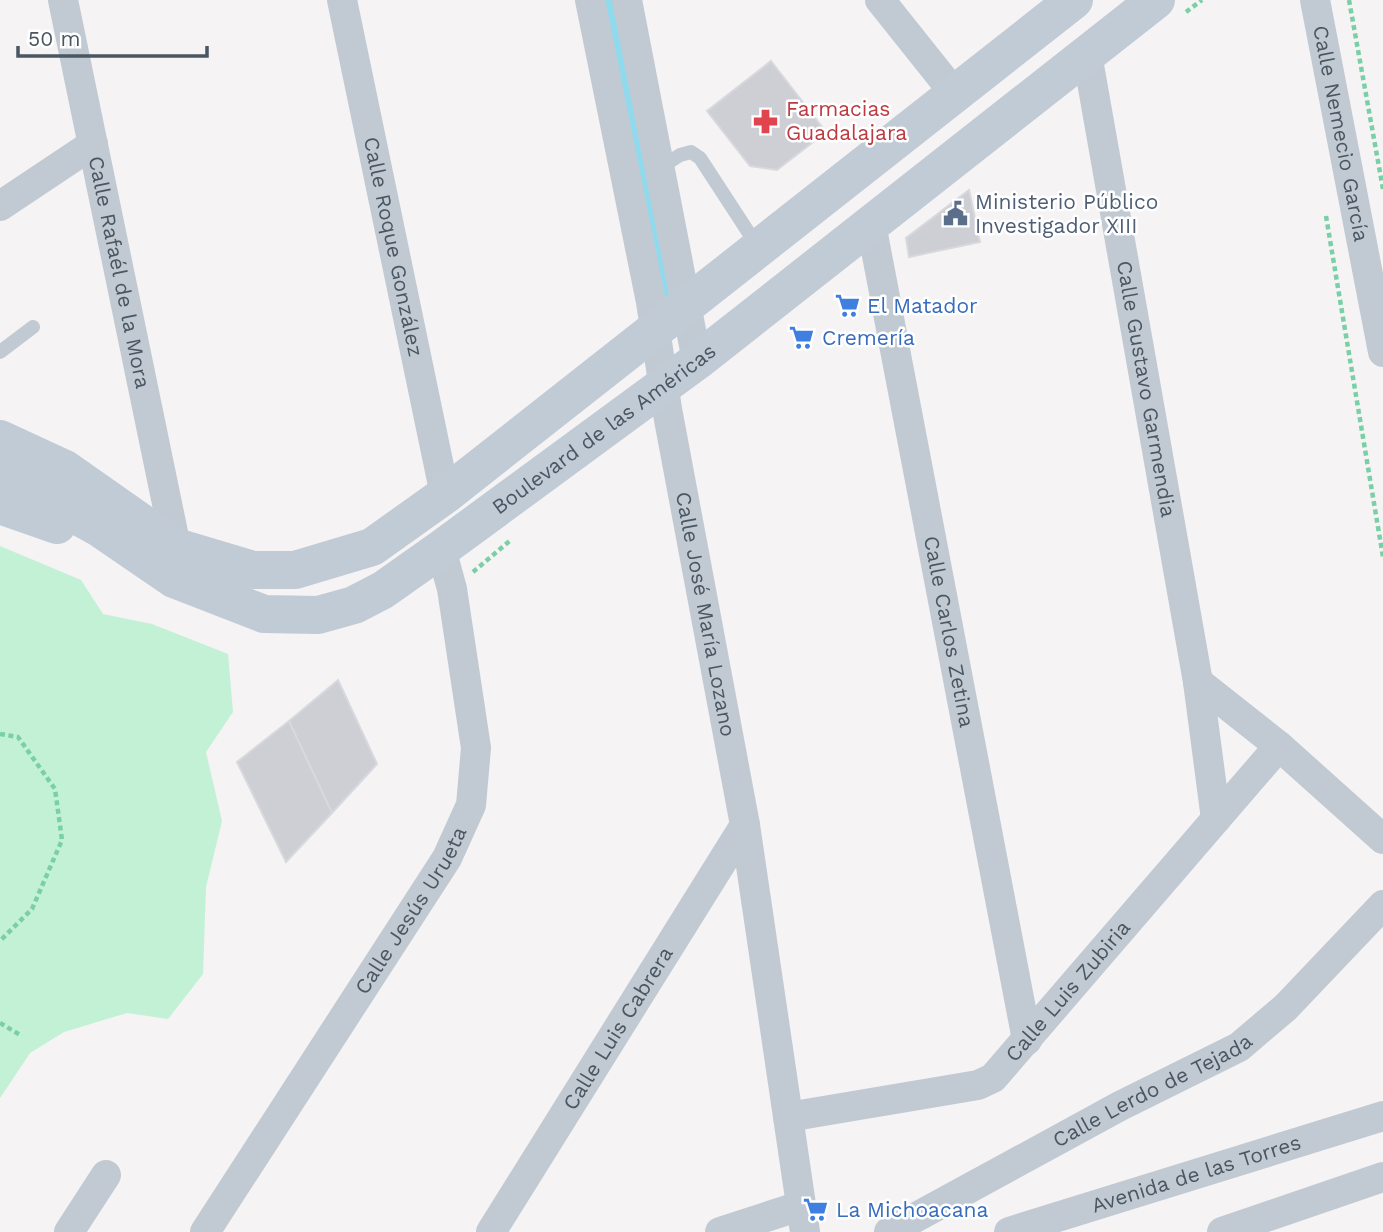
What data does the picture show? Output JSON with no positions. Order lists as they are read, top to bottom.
{
  "streets": {
    "main road": ["Boulevard de las Américas"],
    "street": [
      "Calle Nemecio García",
      "Calle Roque González",
      "Calle Rafaél de la Mora",
      "Calle Gustavo Garmendia",
      "Calle José María Lozano",
      "Calle Carlos Zetina",
      "Calle Jesús Urueta",
      "Calle Luis Zubiria",
      "Calle Luis Cabrera",
      "Calle Lerdo de Tejada",
      "Avenida de las Torres"
    ]
  },
  "crossings": [
    ["Calle Roque González", "Boulevard de las Américas"],
    ["Calle Rafaél de la Mora", "Boulevard de las Américas"],
    ["Calle Gustavo Garmendia", "Boulevard de las Américas"],
    ["Calle Gustavo Garmendia", "Calle Luis Zubiria"],
    ["Boulevard de las Américas", "Calle José María Lozano"],
    ["Boulevard de las Américas", "Calle Carlos Zetina"],
    ["Boulevard de las Américas", "Calle Jesús Urueta"],
    ["Calle José María Lozano", "Calle Luis Zubiria"],
    ["Calle José María Lozano", "Calle Luis Cabrera"],
    ["Calle Carlos Zetina", "Calle Luis Zubiria"]
  ],
  "places": {
    "pharmacy": ["Farmacias Guadalajara"],
    "public building": ["Ministerio Público Investigador XIII"],
    "supermarket": ["El Matador", "Cremería", "La Michoacana"]
  },
  "scale_bar": "50 m"
}
